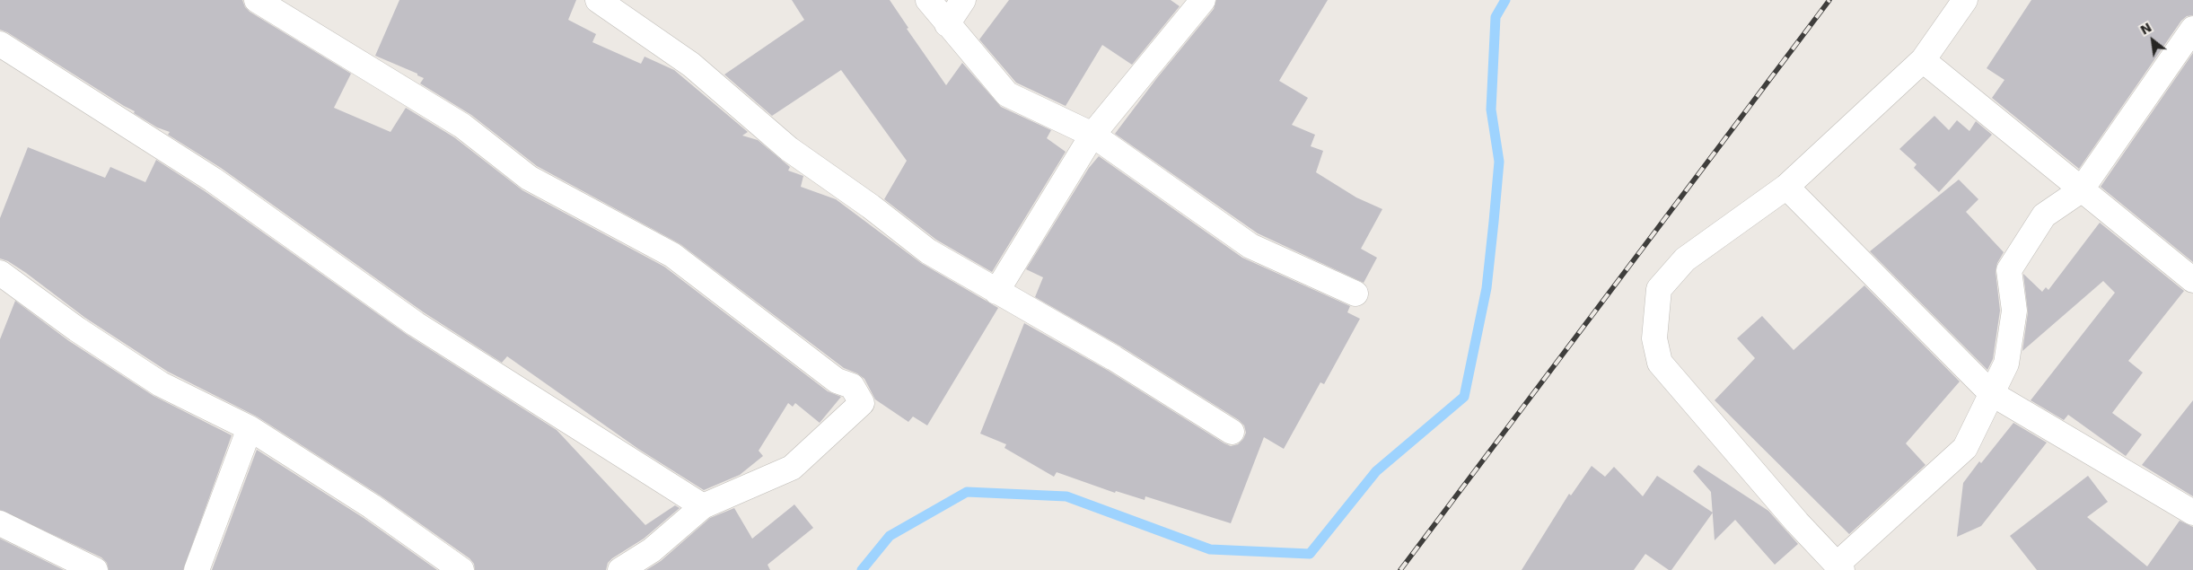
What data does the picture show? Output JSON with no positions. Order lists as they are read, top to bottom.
{
  "north": "top left"
}
